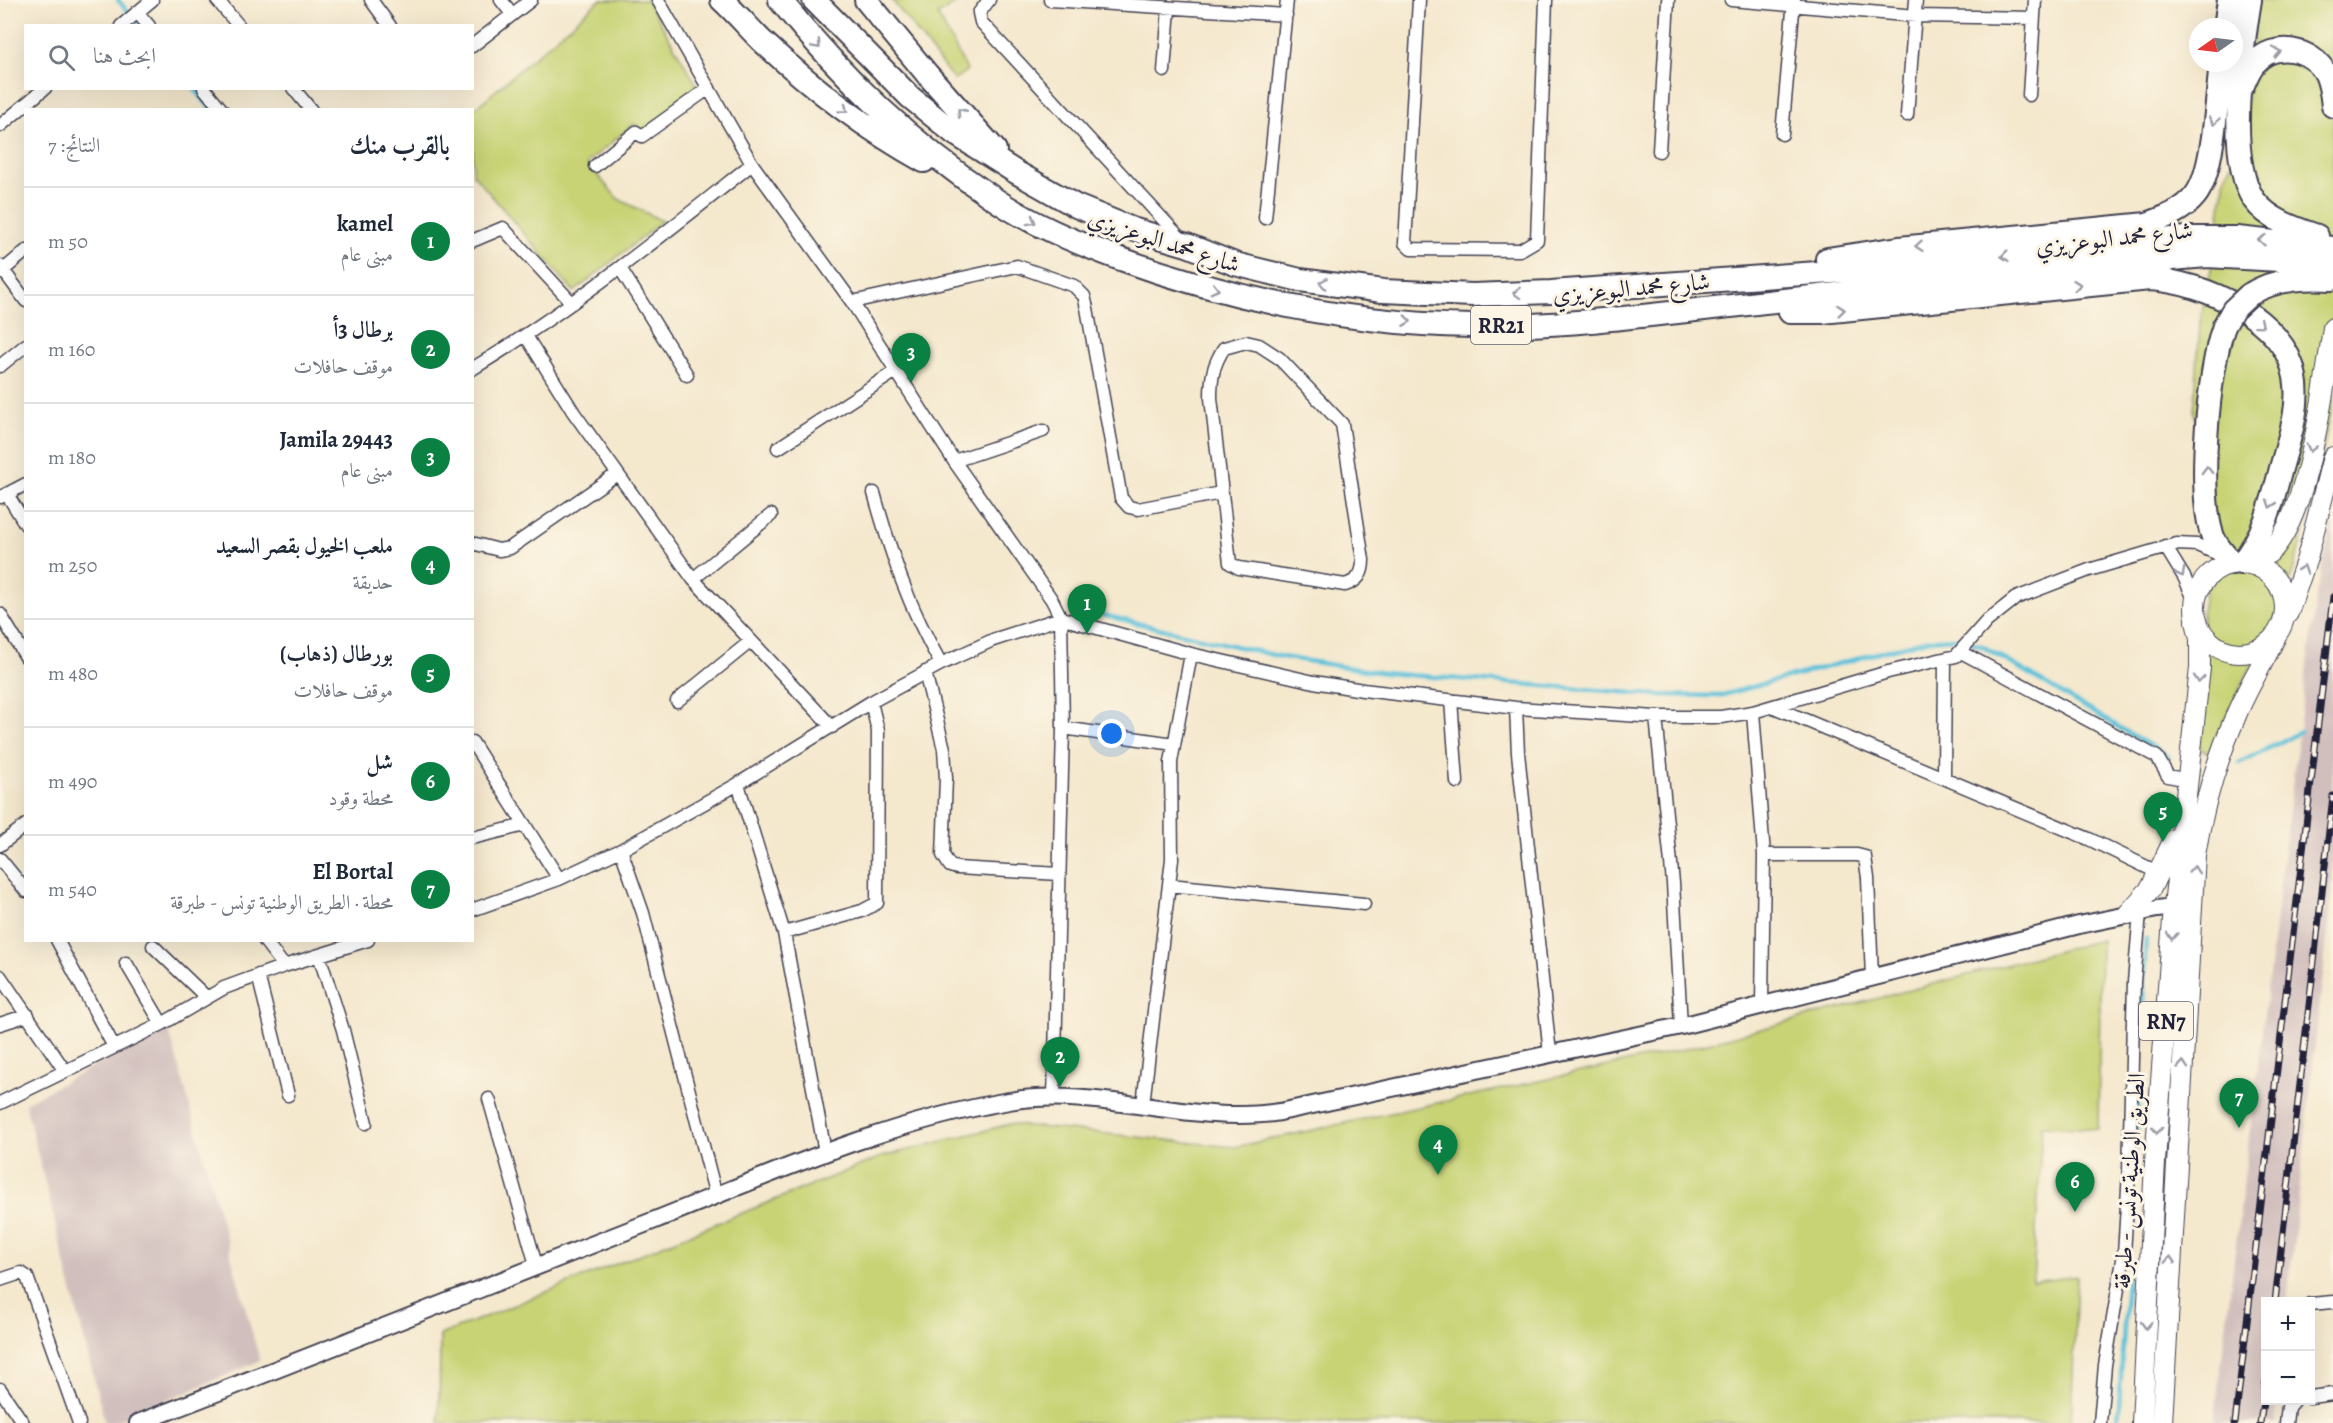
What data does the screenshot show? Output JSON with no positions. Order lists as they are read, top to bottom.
{
  "streets": {
    "highway": ["شارع محمد البوعزيزي", "RR21"],
    "main road": ["RN7", "الطريق الوطنية تونس - طبرقة"]
  },
  "crossings": [
    ["RN7", "الطريق الوطنية تونس - طبرقة"]
  ],
  "north": "left",
  "page": {
    "search": "ابحث هنا",
    "heading": ["بالقرب منك", "النتائج: 7"],
    "list": [
      {
        "mark": "1",
        "name": "kamel",
        "note": "مبنى عام",
        "value": "50 m"
      },
      {
        "mark": "2",
        "name": "برطال 3أ",
        "note": "موقف حافلات",
        "value": "160 m"
      },
      {
        "mark": "3",
        "name": "Jamila 29443",
        "note": "مبنى عام",
        "value": "180 m"
      },
      {
        "mark": "4",
        "name": "ملعب الخيول بقصر السعيد",
        "note": "حديقة",
        "value": "250 m"
      },
      {
        "mark": "5",
        "name": "بورطال (ذهاب)",
        "note": "موقف حافلات",
        "value": "480 m"
      },
      {
        "mark": "6",
        "name": "شل",
        "note": "محطة وقود",
        "value": "490 m"
      },
      {
        "mark": "7",
        "name": "El Bortal",
        "note": "محطة · الطريق الوطنية تونس - طبرقة",
        "value": "540 m"
      }
    ],
    "pins": [
      "3",
      "1",
      "5",
      "2",
      "7",
      "4",
      "6"
    ],
    "map_buttons": ["+", "−"]
  }
}
